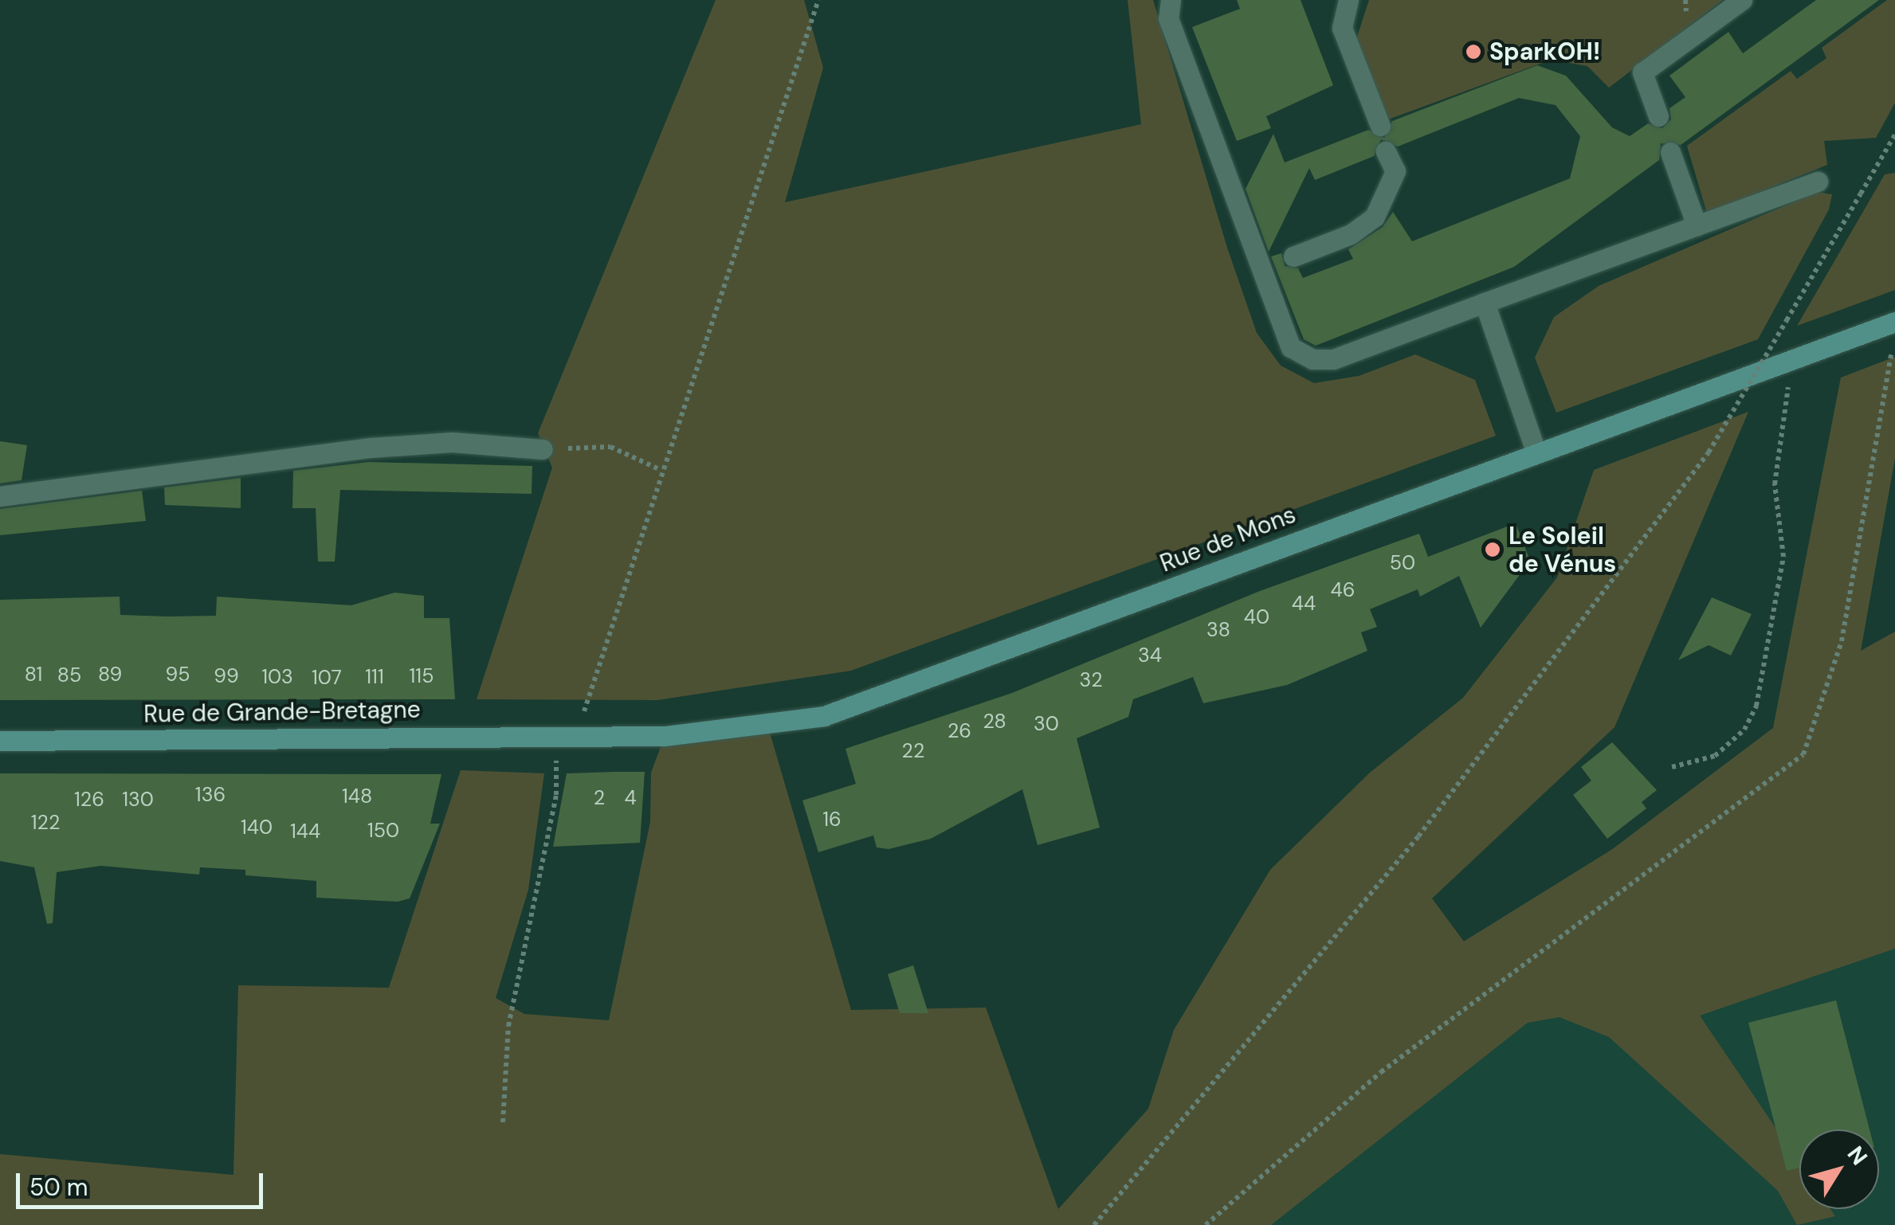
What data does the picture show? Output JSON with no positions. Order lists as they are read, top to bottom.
{
  "streets": {
    "main road": ["Rue de Mons", "Rue de Grande-Bretagne"]
  },
  "crossings": [
    ["Rue de Mons", "Rue de Grande-Bretagne"]
  ],
  "places": ["SparkOH!", "Le Soleil de Vénus"],
  "house_numbers": [
    "50",
    "46",
    "44",
    "40",
    "38",
    "34",
    "81",
    "89",
    "95",
    "85",
    "99",
    "115",
    "103",
    "111",
    "107",
    "32",
    "28",
    "30",
    "26",
    "22",
    "136",
    "148",
    "2",
    "4",
    "126",
    "130",
    "16",
    "122",
    "140",
    "150",
    "144"
  ],
  "scale_bar": "50 m",
  "north": "top right"
}
